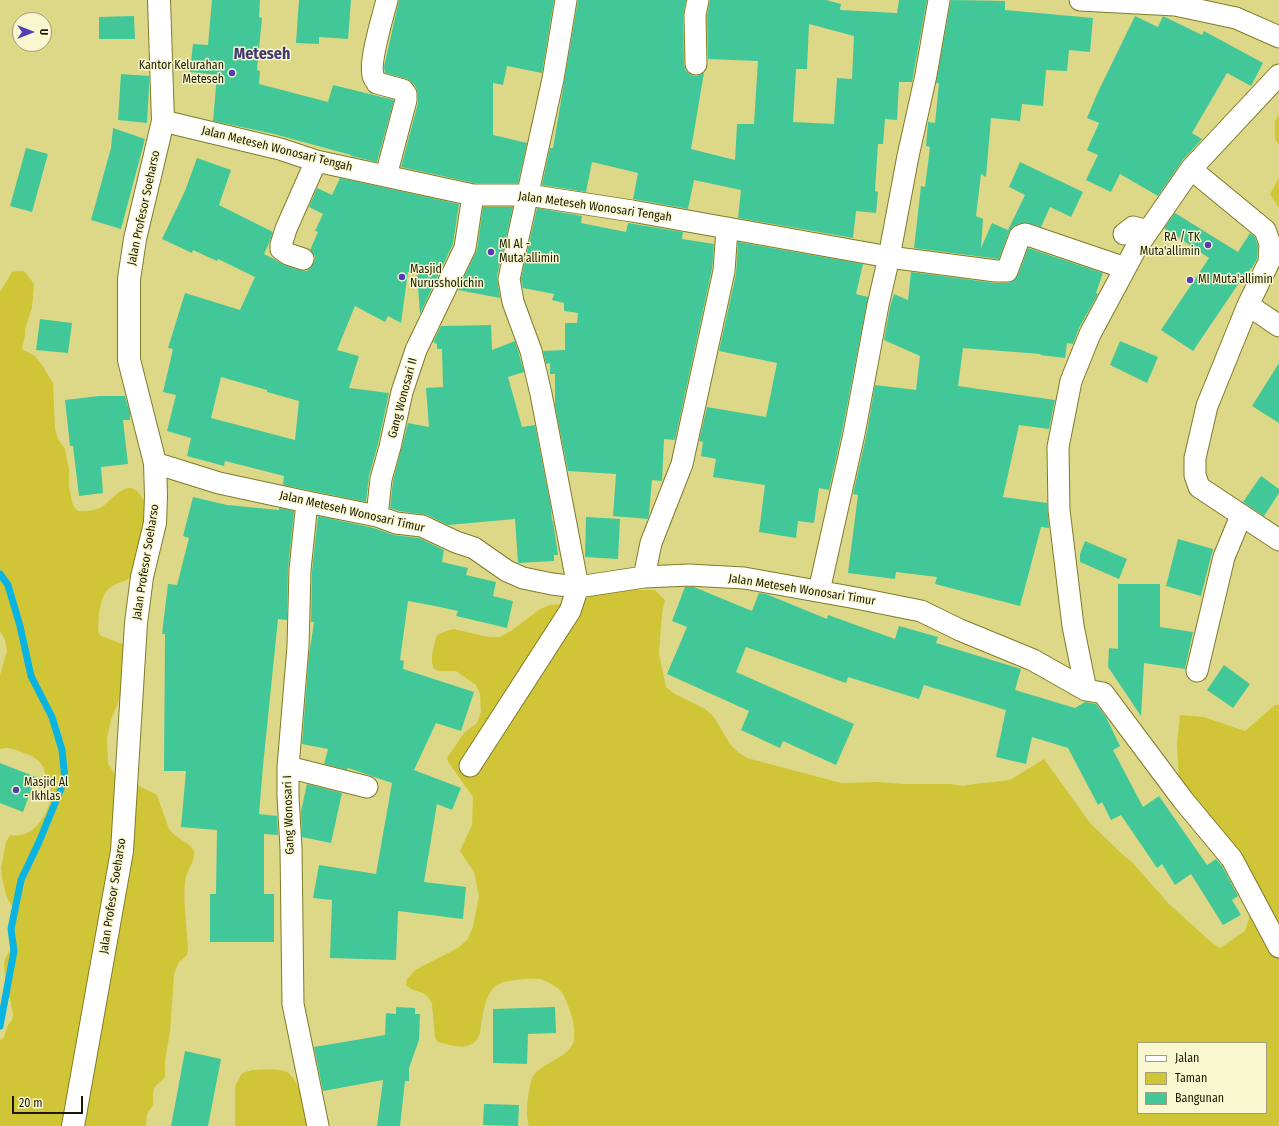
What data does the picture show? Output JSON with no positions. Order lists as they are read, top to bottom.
{
  "streets": {
    "main road": ["Jalan Profesor Soeharso"],
    "street": [
      "Jalan Meteseh Wonosari Tengah",
      "Gang Wonosari II",
      "Jalan Meteseh Wonosari Timur",
      "Gang Wonosari I"
    ]
  },
  "crossings": [
    ["Jalan Meteseh Wonosari Tengah", "Jalan Profesor Soeharso"],
    ["Jalan Meteseh Wonosari Tengah", "Gang Wonosari II"],
    ["Jalan Profesor Soeharso", "Jalan Meteseh Wonosari Timur"],
    ["Gang Wonosari II", "Jalan Meteseh Wonosari Timur"],
    ["Jalan Meteseh Wonosari Timur", "Gang Wonosari I"]
  ],
  "districts": ["Meteseh"],
  "places": [
    "Kantor Kelurahan Meteseh",
    "RA / TK Muta'allimin",
    "MI Al - Muta'allimin",
    "Masjid Nurussholichin",
    "MI Muta'allimin",
    "Masjid Al - Ikhlas"
  ],
  "legend": ["Jalan", "Taman", "Bangunan"],
  "scale_bar": "20 m",
  "north": "right"
}
